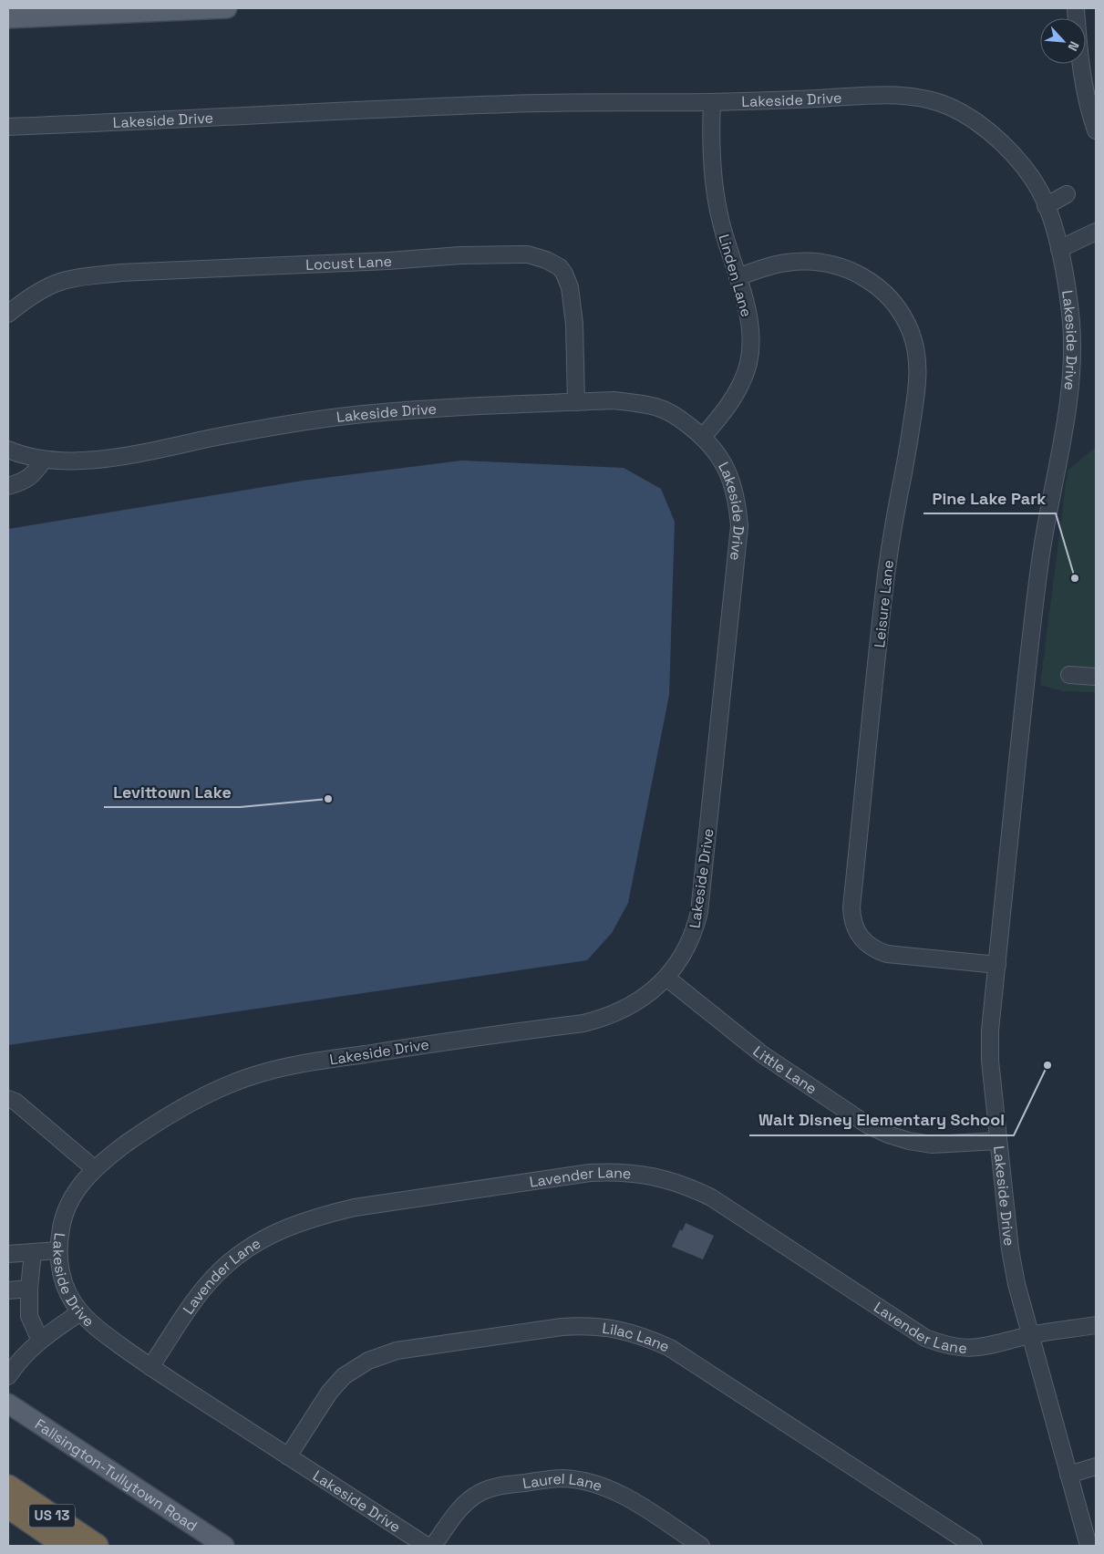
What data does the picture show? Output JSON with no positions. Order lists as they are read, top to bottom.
{
  "streets": {
    "highway": ["US 13"],
    "main road": ["Fallsington-Tullytown Road"],
    "street": [
      "Lakeside Drive",
      "Locust Lane",
      "Linden Lane",
      "Leisure Lane",
      "Little Lane",
      "Lavender Lane",
      "Lilac Lane",
      "Laurel Lane"
    ]
  },
  "crossings": [
    ["Lakeside Drive", "Locust Lane"],
    ["Lakeside Drive", "Linden Lane"],
    ["Lakeside Drive", "Leisure Lane"],
    ["Lakeside Drive", "Little Lane"],
    ["Lakeside Drive", "Lavender Lane"],
    ["Lakeside Drive", "Lilac Lane"],
    ["Linden Lane", "Leisure Lane"]
  ],
  "places": ["Pine Lake Park", "Levittown Lake", "Walt Disney Elementary School"],
  "north": "bottom right"
}
